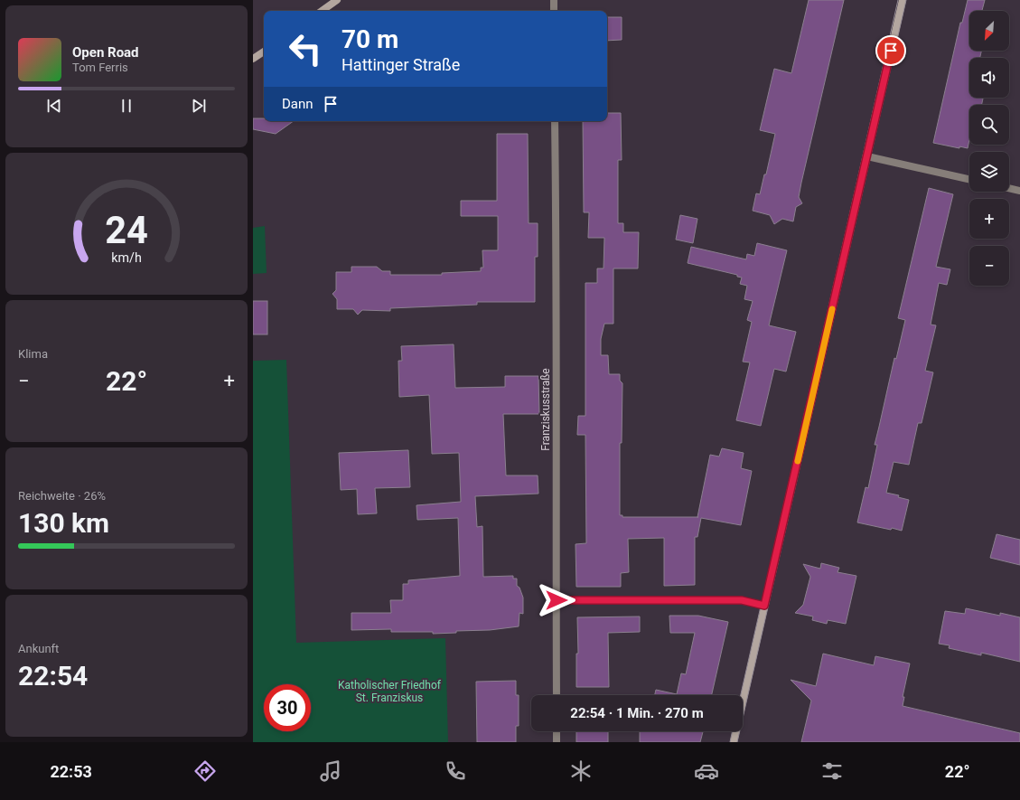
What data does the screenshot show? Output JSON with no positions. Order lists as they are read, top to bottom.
{
  "streets": {
    "street": ["Franziskusstraße"]
  },
  "parks": ["Katholischer Friedhof St. Franziskus"],
  "north": "bottom left",
  "page": {
    "map_buttons": ["+", "−"],
    "turn": ["70 m", "Hattinger Straße"],
    "song": ["Open Road", "Tom Ferris"],
    "then": "Dann",
    "tile": [
      "Klima",
      ["Reichweite · 26%", "130 km"],
      ["Ankunft", "22:54"]
    ],
    "heat": ["−", "22°", "+"],
    "limit": "30",
    "trip": "22:54 · 1 Min. · 270 m",
    "tabs": ["22:53", "22°"],
    "gauge": ["24", "km/h"]
  }
}
